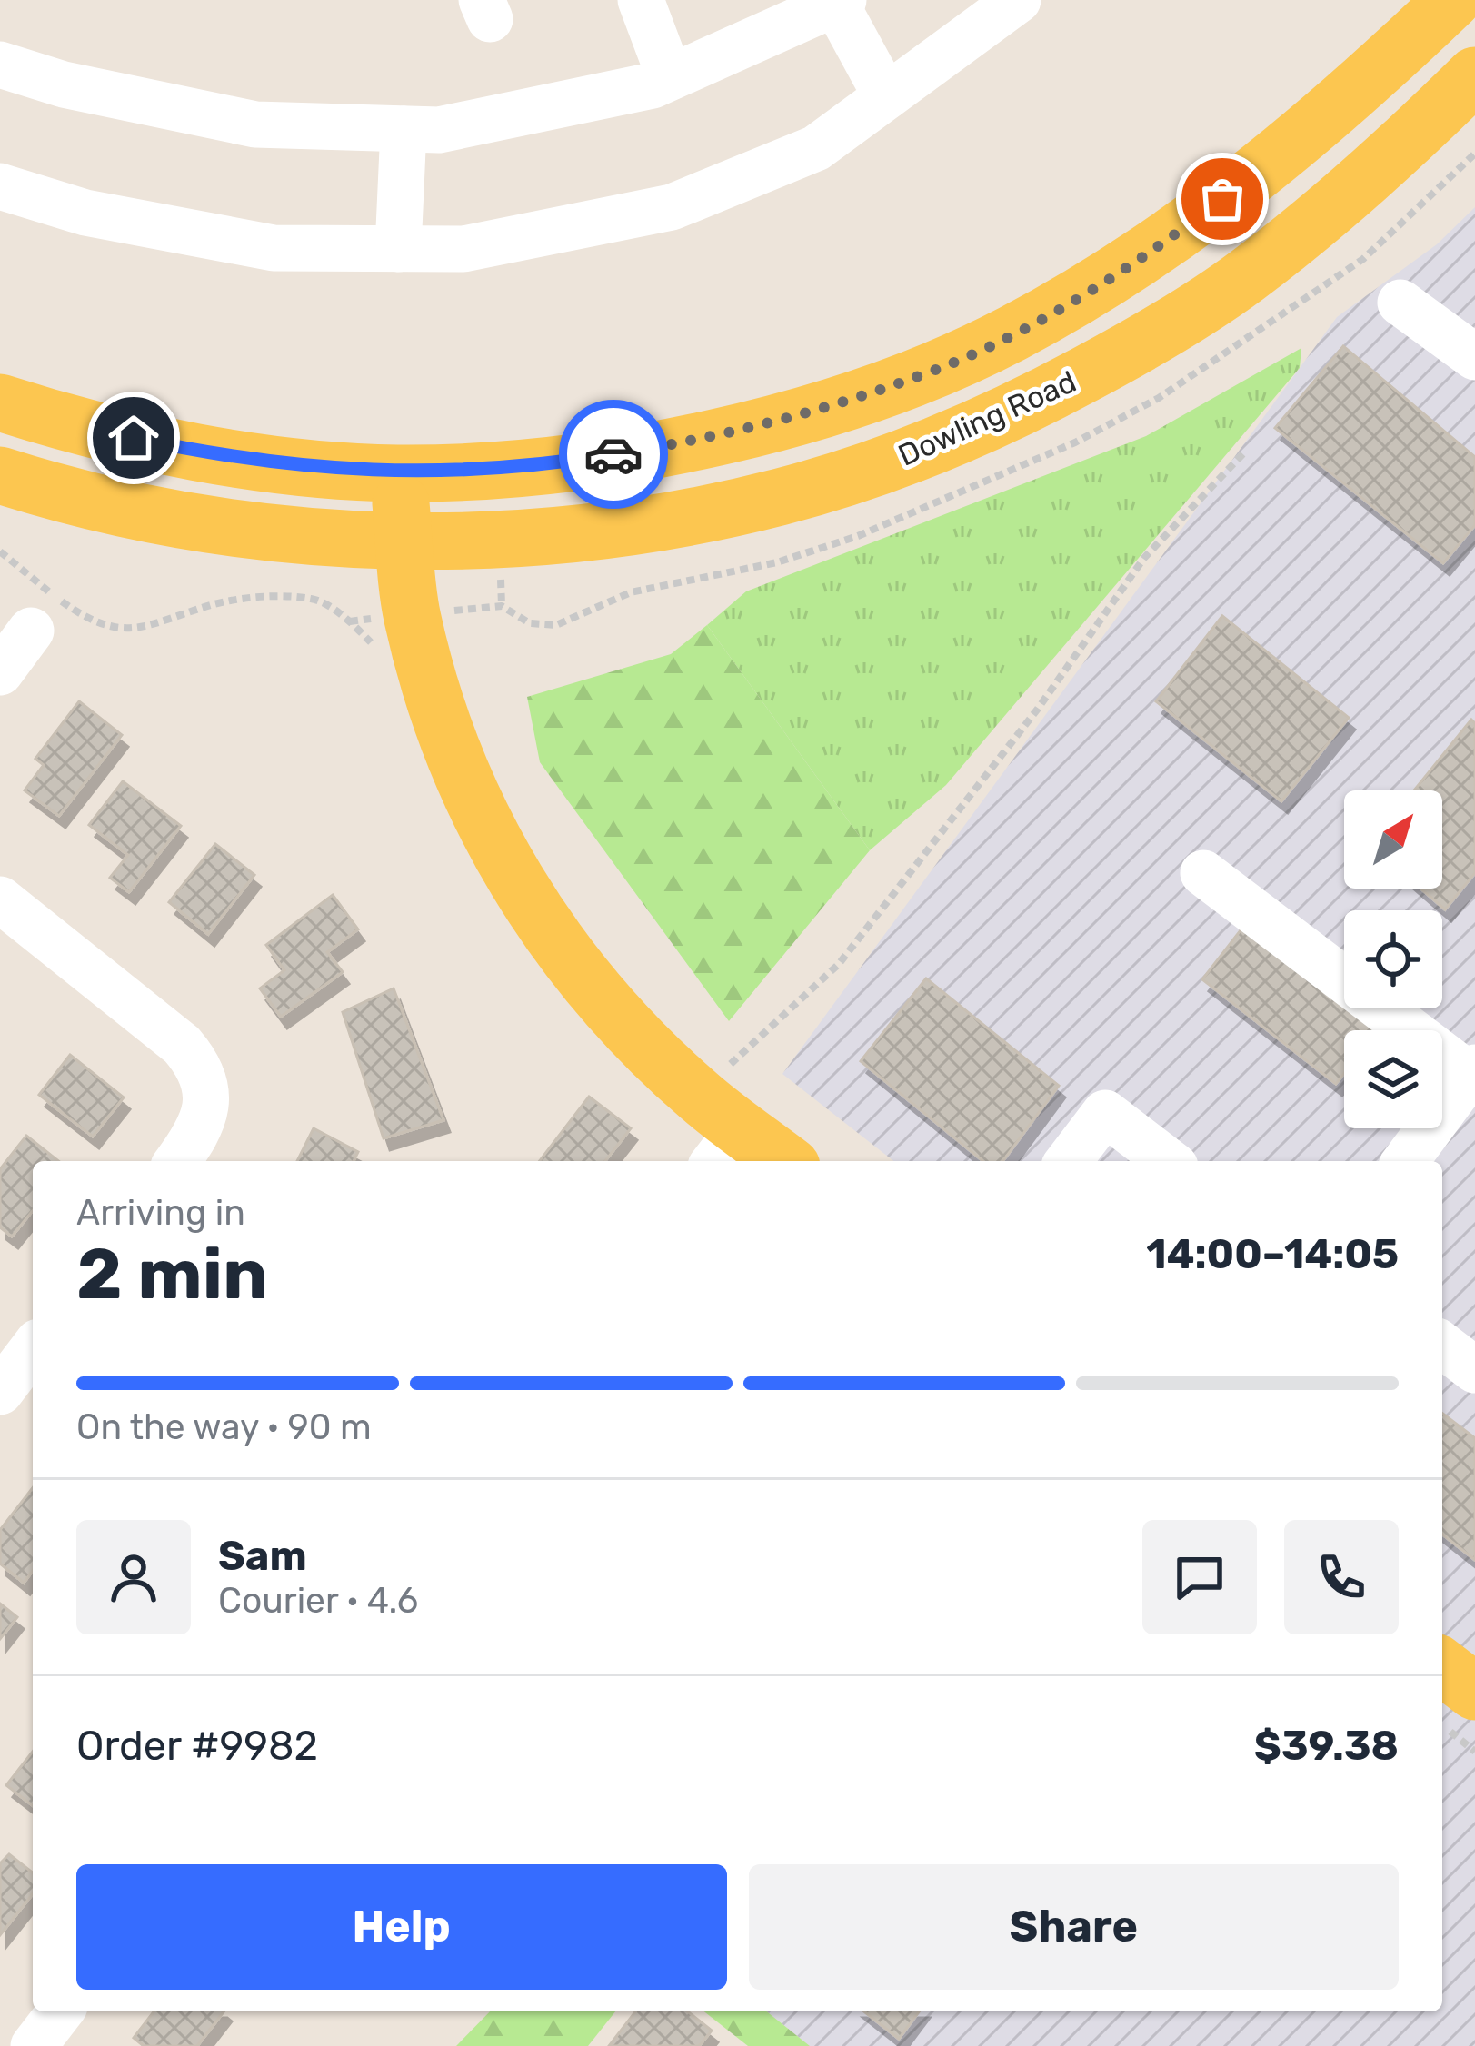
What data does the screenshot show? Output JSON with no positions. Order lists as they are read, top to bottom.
{
  "streets": {
    "main road": ["Dowling Road"]
  },
  "north": "top right",
  "page": {
    "heading": ["2 min", "Arriving in", "14:00–14:05"],
    "panel": [
      "Sam",
      "Courier · 4.6",
      "Order #9982",
      "$39.38"
    ],
    "bar": "On the way · 90 m",
    "buttons": ["Help", "Share"]
  }
}
